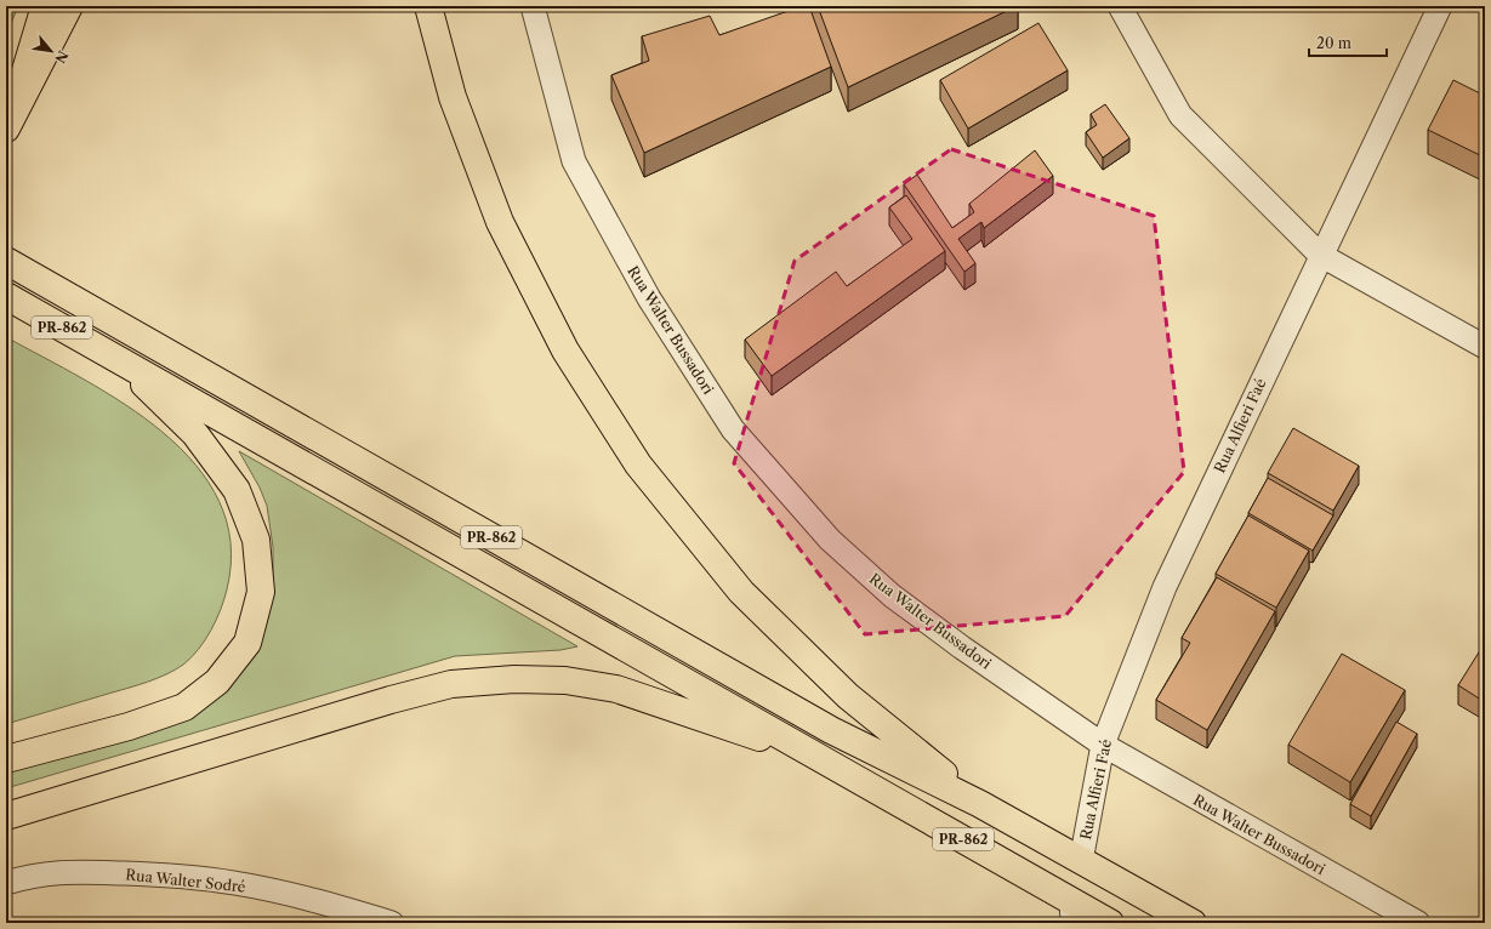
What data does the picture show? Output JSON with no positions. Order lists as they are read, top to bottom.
{
  "streets": {
    "main road": ["PR-862"],
    "street": ["Rua Walter Bussadori", "Rua Alfieri Faé", "Rua Walter Sodré"]
  },
  "crossings": [
    ["PR-862", "Rua Alfieri Faé"],
    ["Rua Walter Bussadori", "Rua Alfieri Faé"]
  ],
  "scale_bar": "20 m",
  "north": "bottom right"
}
